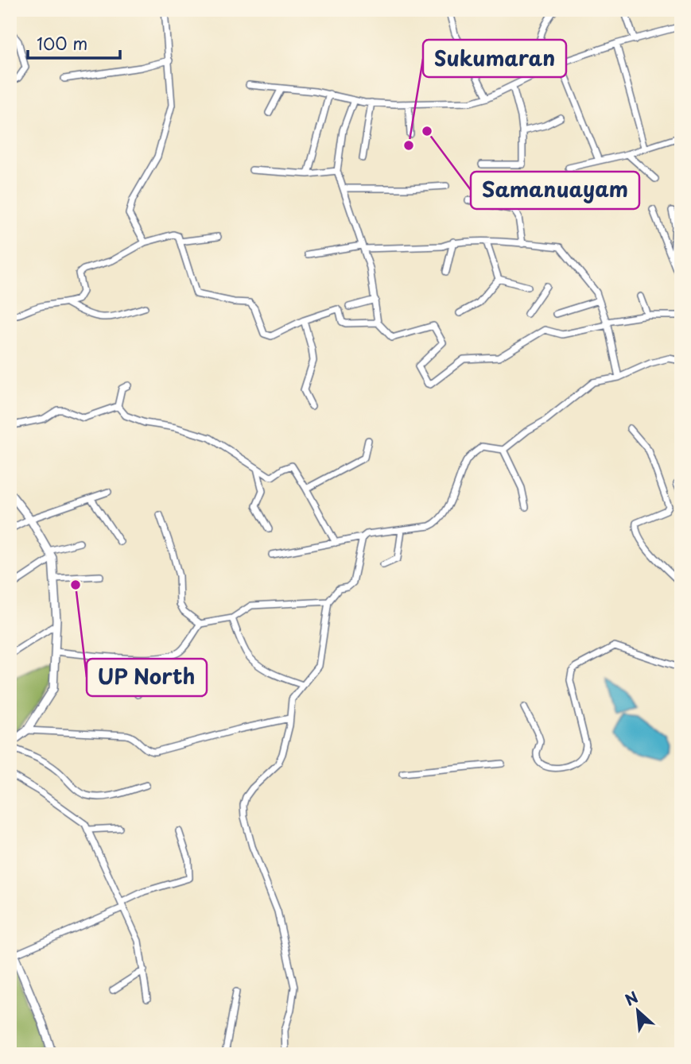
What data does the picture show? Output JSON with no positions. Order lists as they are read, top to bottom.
{
  "places": ["Samanuayam", "Sukumaran", "UP North"],
  "scale_bar": "100 m",
  "north": "top left"
}
